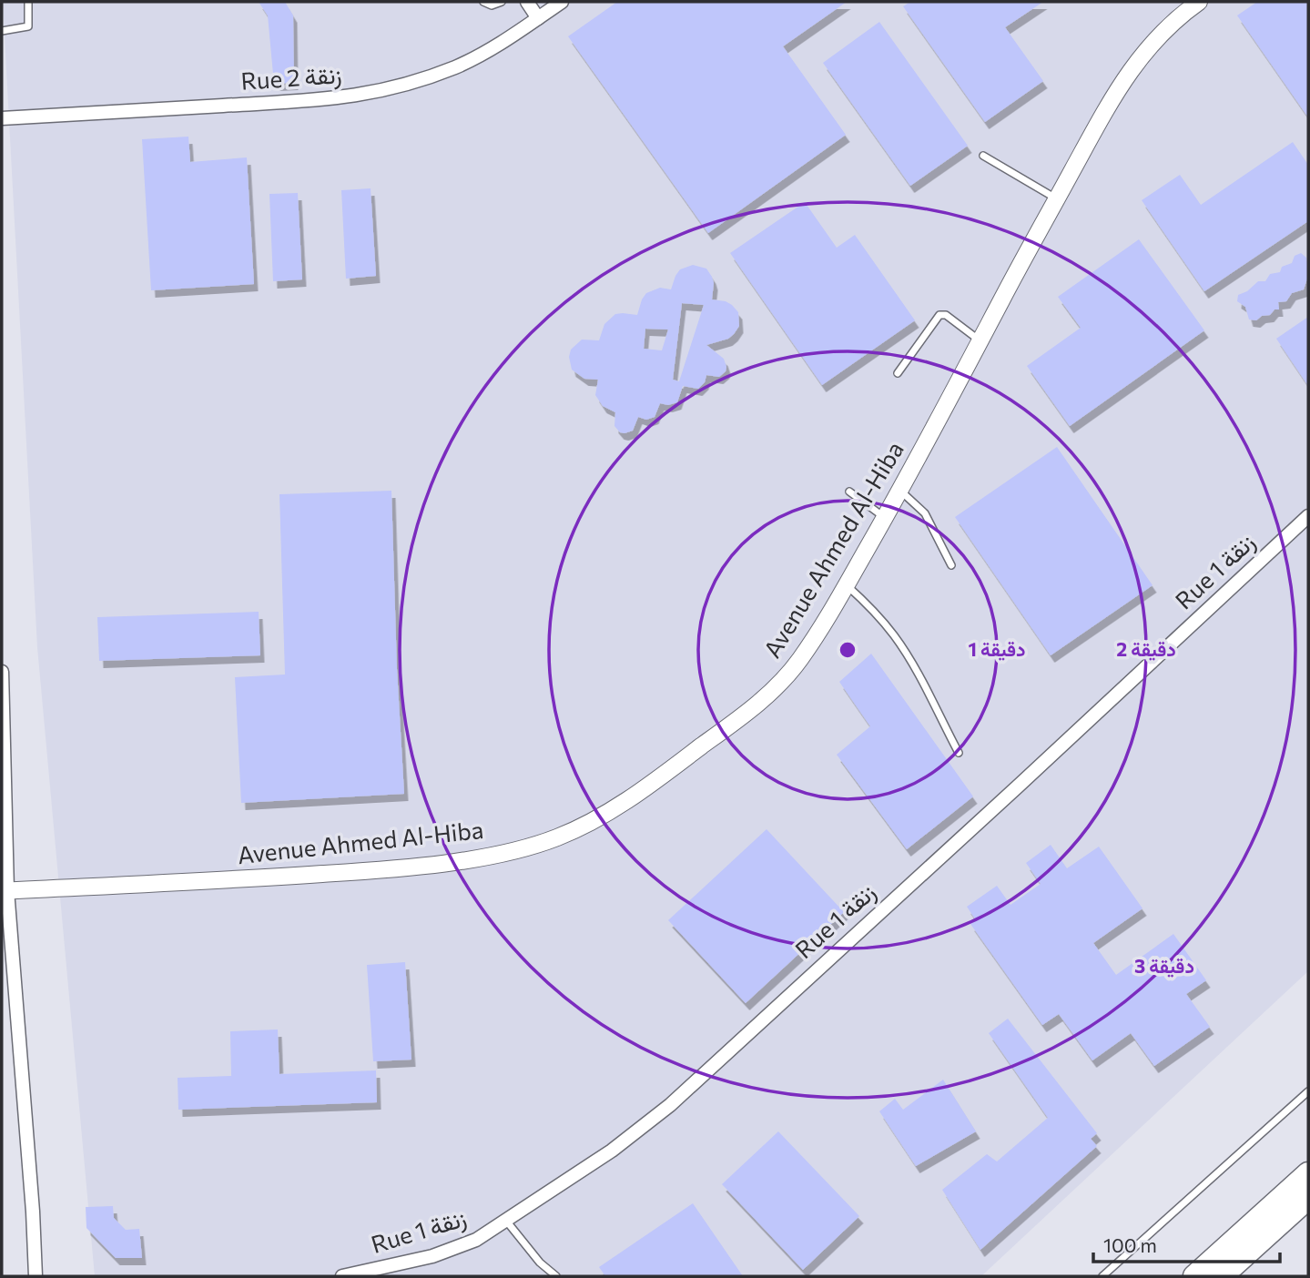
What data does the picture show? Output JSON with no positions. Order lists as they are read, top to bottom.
{
  "streets": {
    "street": ["Rue 2 زنقة", "Avenue Ahmed Al-Hiba", "Rue 1 زنقة"]
  },
  "scale_bar": "100 m",
  "rings": ["1 دقيقة", "2 دقيقة", "3 دقيقة"]
}
